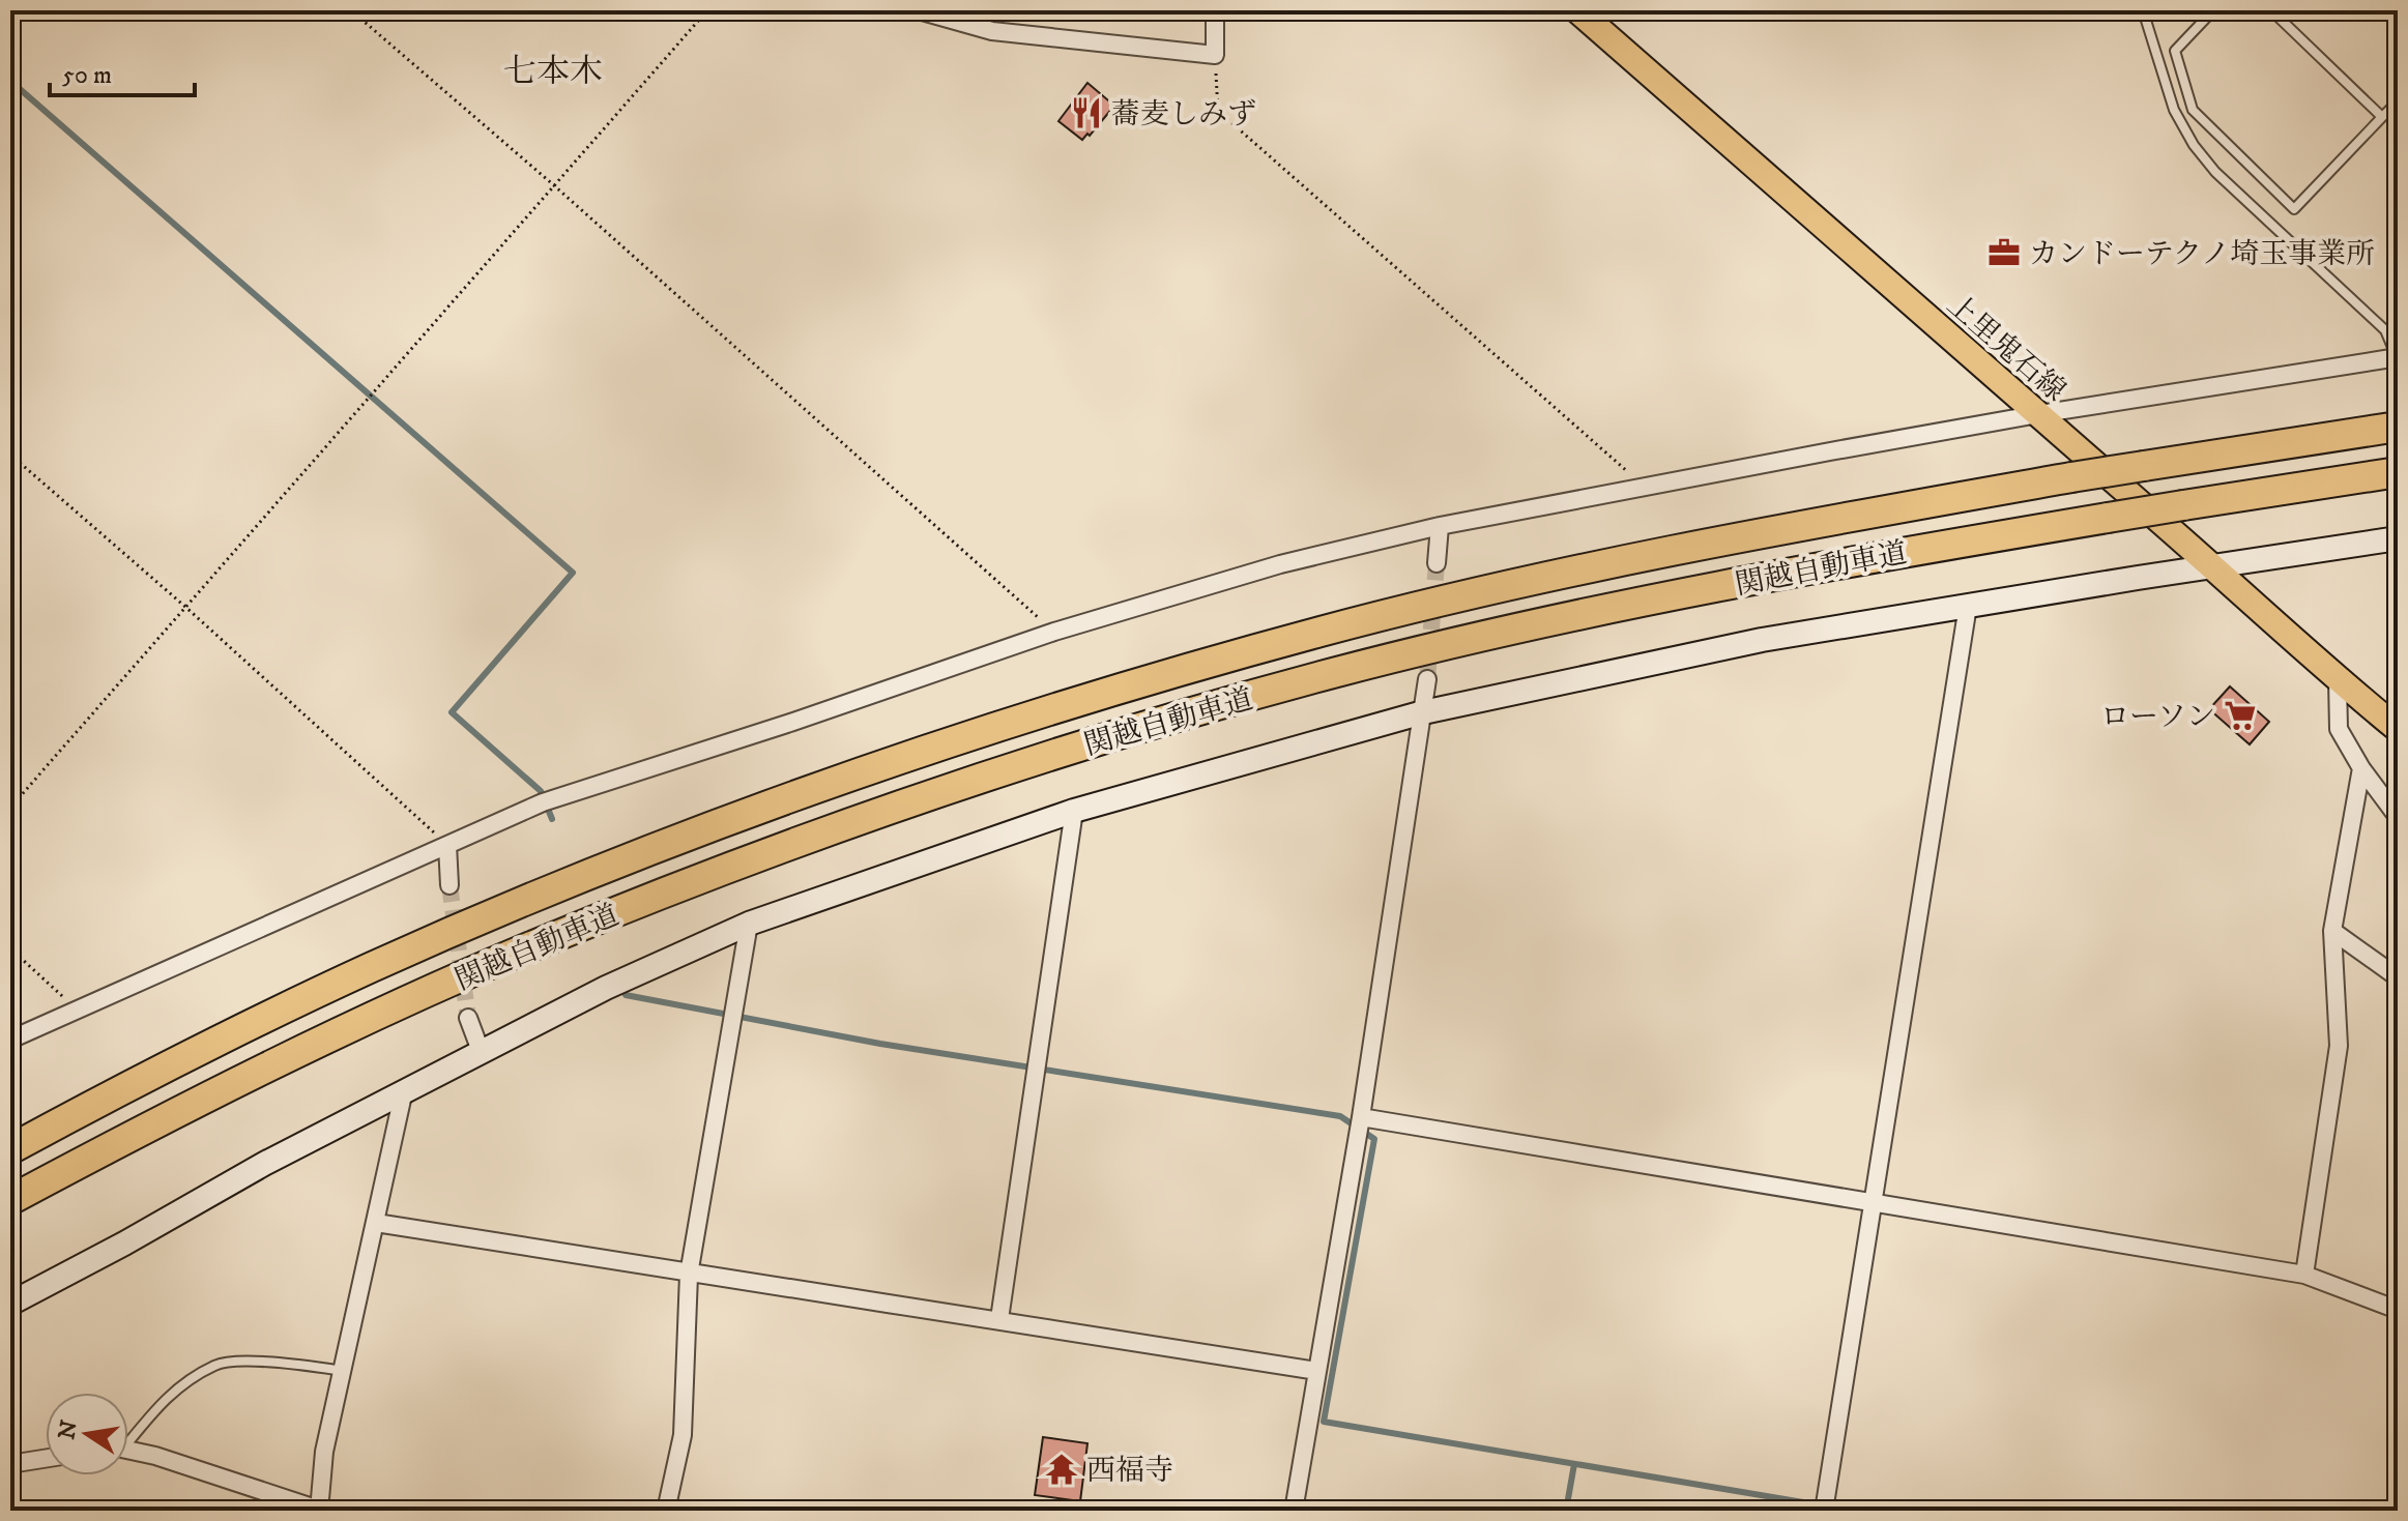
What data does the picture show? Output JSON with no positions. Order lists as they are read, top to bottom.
{
  "streets": {
    "highway": ["関越自動車道"],
    "main road": ["上里鬼石線"]
  },
  "districts": ["七本木"],
  "places": {
    "restaurant": ["蕎麦しみず"],
    "office": ["カンドーテクノ埼玉事業所"],
    "supermarket": ["ローソン"],
    "temple": ["西福寺"]
  },
  "scale_bar": "50 m",
  "north": "left"
}
